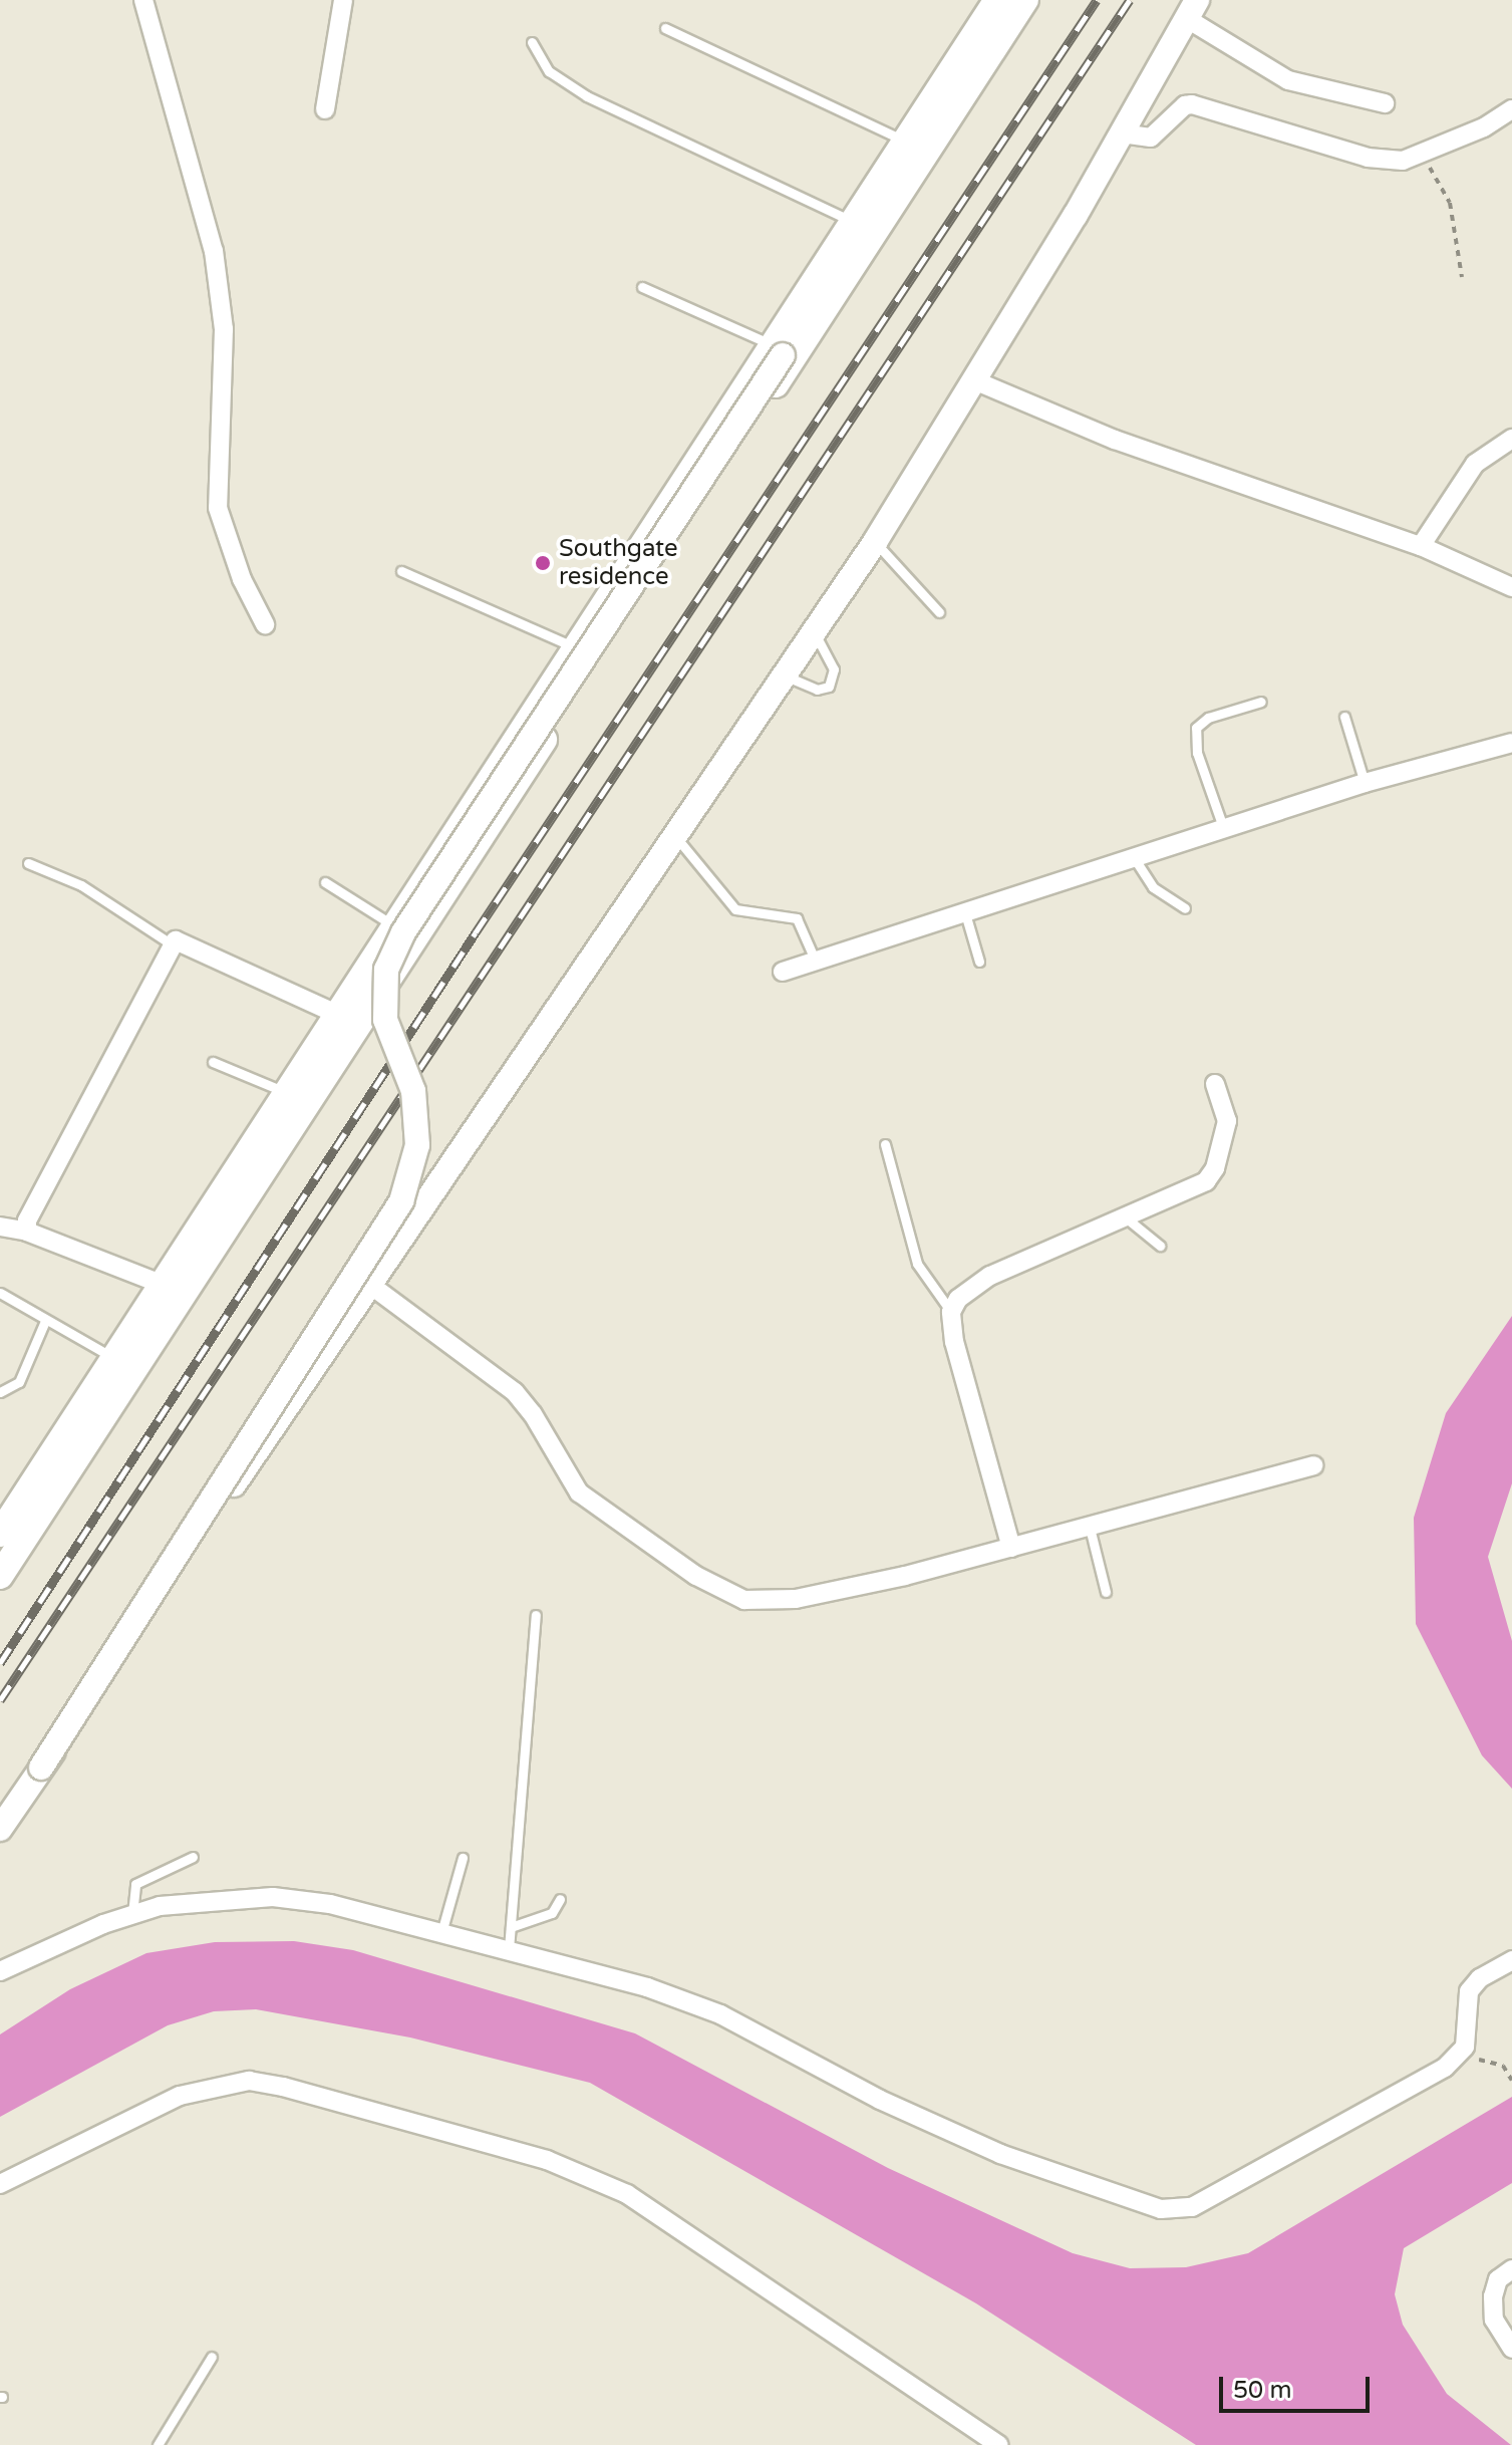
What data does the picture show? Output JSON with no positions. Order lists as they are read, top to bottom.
{
  "places": ["Southgate residence"],
  "scale_bar": "50 m"
}
